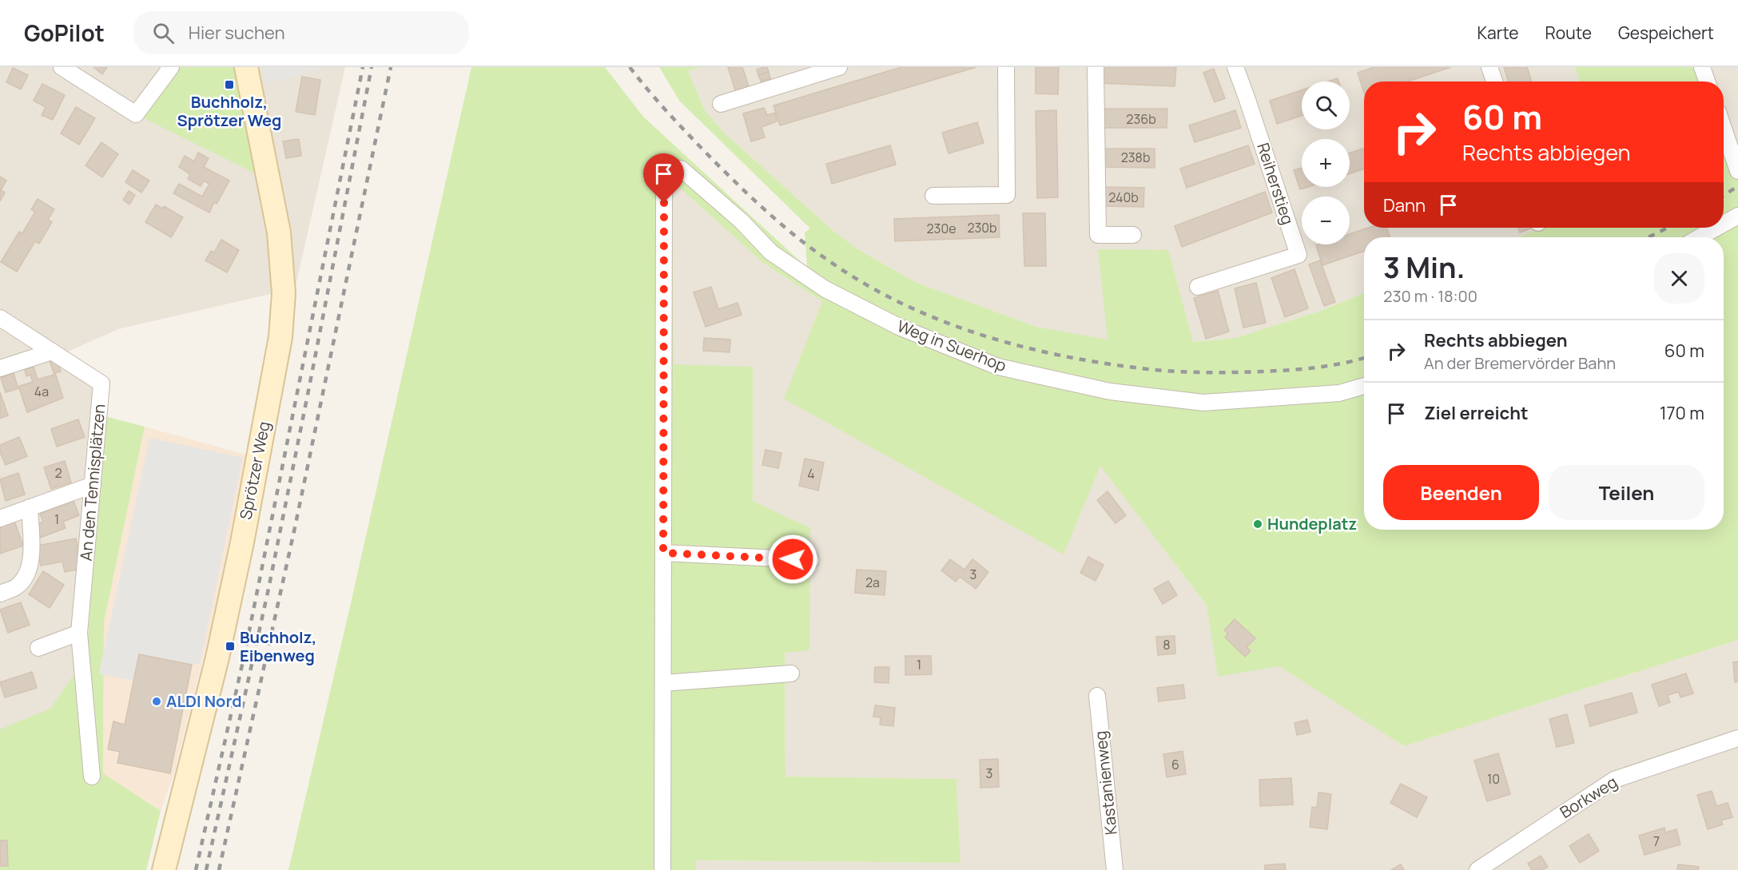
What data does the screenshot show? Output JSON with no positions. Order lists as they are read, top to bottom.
{
  "streets": {
    "street": [
      "Reiherstieg",
      "Weg in Suerhop",
      "Sprötzer Weg",
      "An den Tennisplätzen",
      "Kastanienweg",
      "Borkweg"
    ]
  },
  "places": {
    "transit": ["Buchholz, Sprötzer Weg", "Buchholz, Eibenweg"],
    "other": ["Hundeplatz", "ALDI Nord"]
  },
  "house_numbers": [
    "236b",
    "238b",
    "240b",
    "230b",
    "230e",
    "4a",
    "2",
    "4",
    "1",
    "3",
    "2a",
    "8",
    "1",
    "6",
    "3",
    "10",
    "7"
  ],
  "page": {
    "header": "GoPilot",
    "search": "Hier suchen",
    "nav": ["Karte", "Route", "Gespeichert"],
    "map_buttons": ["+", "−"],
    "turn": ["60 m", "Rechts abbiegen"],
    "then": "Dann",
    "heading": ["3 Min.", "230 m · 18:00"],
    "list": [
      {
        "name": "Rechts abbiegen",
        "note": "An der Bremervörder Bahn",
        "value": "60 m"
      },
      {
        "name": "Ziel erreicht",
        "value": "170 m"
      }
    ],
    "buttons": ["Beenden", "Teilen"]
  }
}
